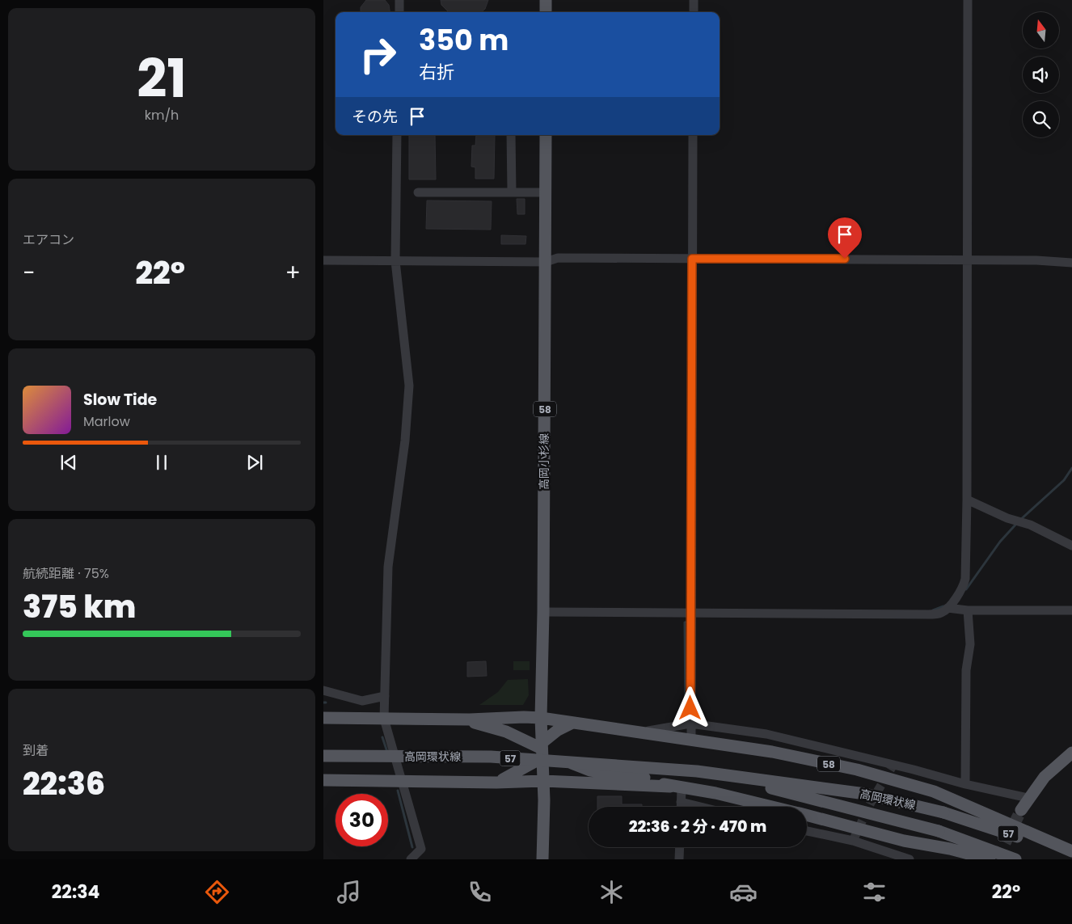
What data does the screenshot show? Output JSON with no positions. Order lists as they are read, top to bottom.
{
  "streets": {
    "main road": [
      "58",
      "高岡小杉線",
      "高岡環状線",
      "57"
    ]
  },
  "crossings": [
    ["58", "高岡小杉線"]
  ],
  "north": "top",
  "page": {
    "tile": [
      ["21", "km/h"],
      "エアコン",
      ["航続距離 · 75%", "375 km"],
      ["到着", "22:36"]
    ],
    "turn": ["350 m", "右折"],
    "then": "その先",
    "heat": ["−", "22°", "+"],
    "song": ["Slow Tide", "Marlow"],
    "limit": "30",
    "trip": "22:36 · 2 分 · 470 m",
    "tabs": ["22:34", "22°"]
  }
}
